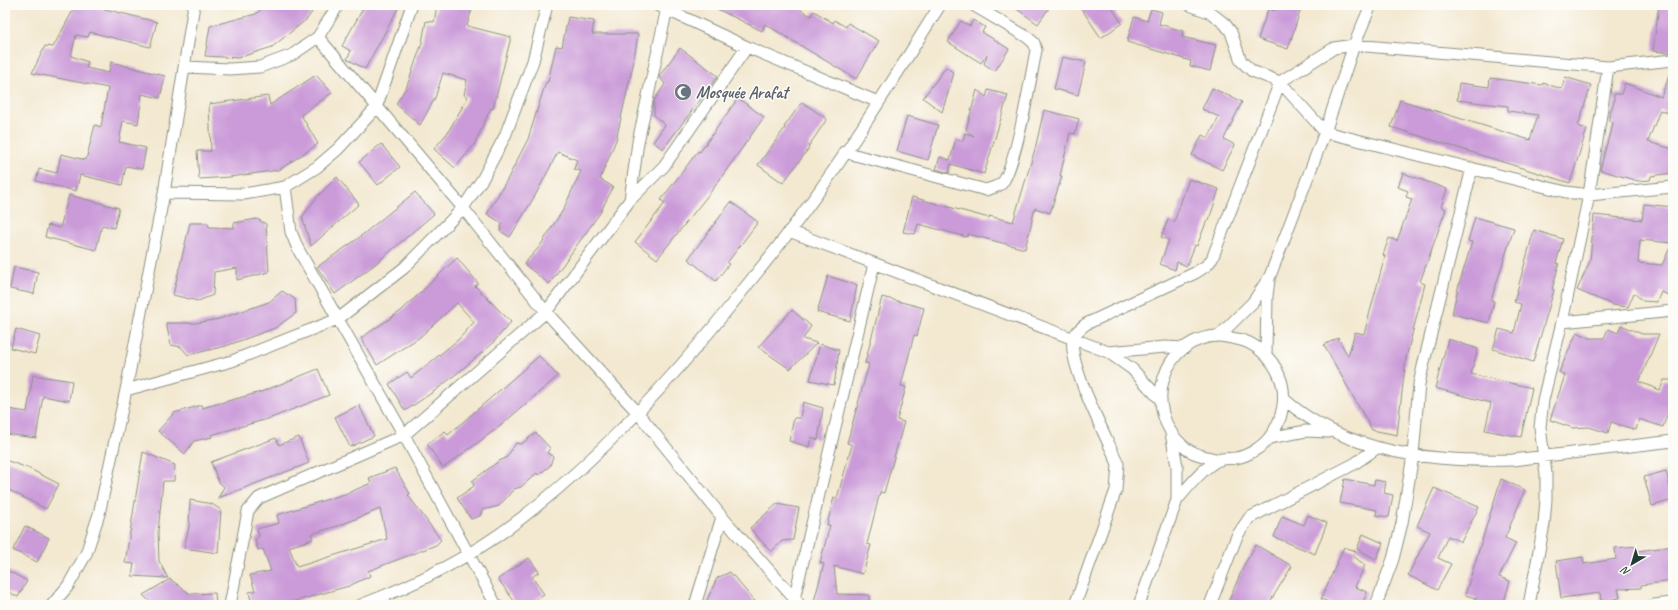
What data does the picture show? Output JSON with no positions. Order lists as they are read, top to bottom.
{
  "places": {
    "mosque": ["Mosquée Arafat"]
  },
  "north": "bottom left"
}
